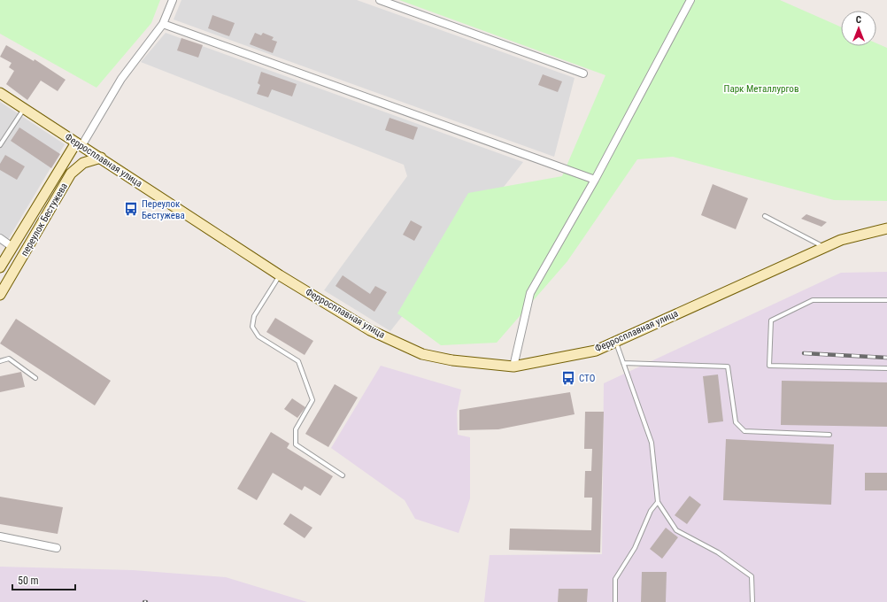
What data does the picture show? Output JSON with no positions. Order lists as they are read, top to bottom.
{
  "streets": {
    "main road": ["Ферросплавная улица", "переулок Бестужева"]
  },
  "crossings": [
    ["Ферросплавная улица", "переулок Бестужева"]
  ],
  "parks": ["Парк Металлургов"],
  "places": {
    "bus stop": ["Переулок Бестужева", "СТО"]
  },
  "scale_bar": "50 m",
  "north": "top"
}
